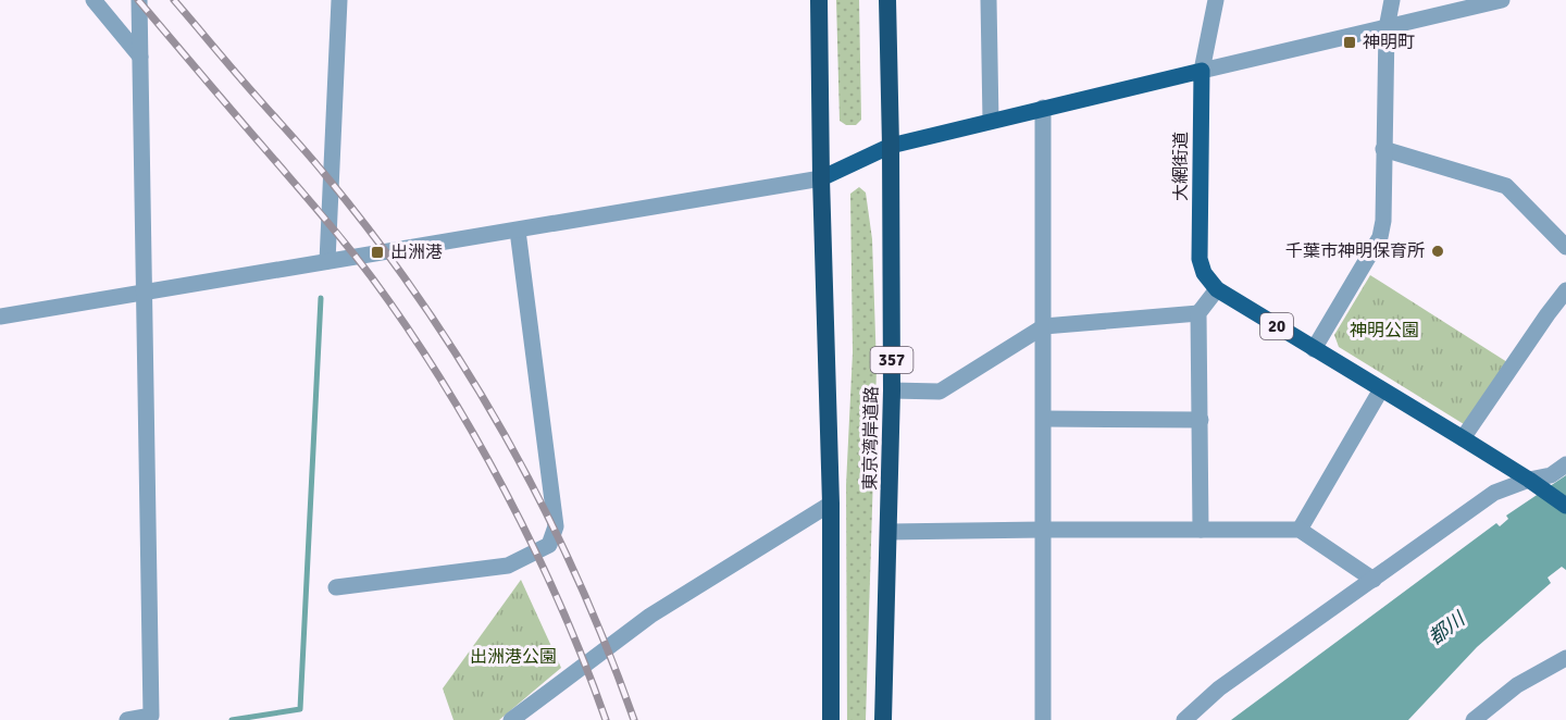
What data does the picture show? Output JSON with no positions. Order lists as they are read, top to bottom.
{
  "streets": {
    "highway": ["357", "東京湾岸道路"],
    "main road": ["大網街道", "20"]
  },
  "crossings": [
    ["大網街道", "20"]
  ],
  "water": ["都川"],
  "parks": ["神明公園", "出洲港公園"],
  "places": {
    "transit": ["神明町", "出洲港"],
    "other": ["千葉市神明保育所"]
  }
}
